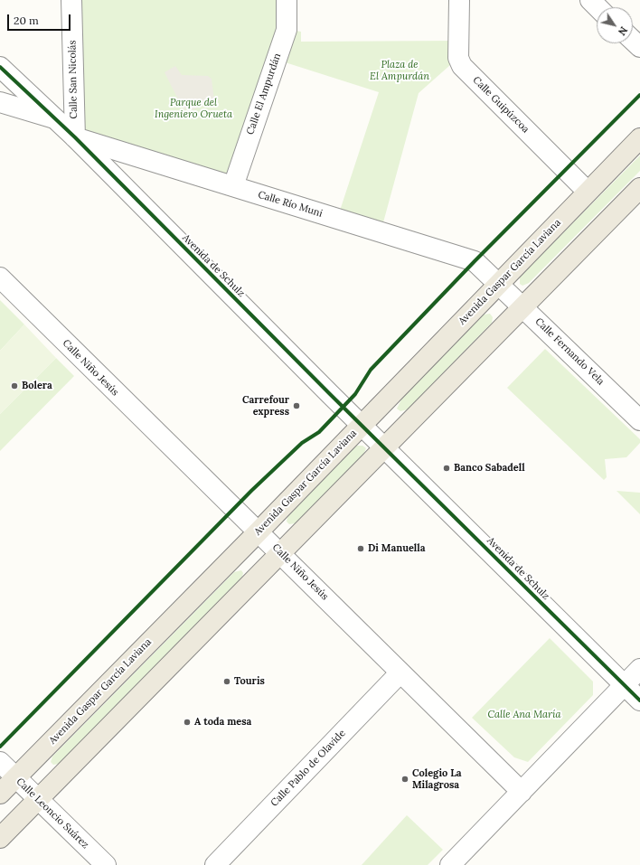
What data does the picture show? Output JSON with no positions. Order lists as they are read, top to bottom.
{
  "streets": {
    "main road": ["Avenida Gaspar García Laviana"],
    "street": [
      "Calle San Nicolás",
      "Calle El Ampurdán",
      "Calle Guipúzcoa",
      "Calle Río Muni",
      "Avenida de Schulz",
      "Calle Fernando Vela",
      "Calle Niño Jesús",
      "Calle Pablo de Olavide",
      "Calle Leoncio Suárez"
    ]
  },
  "crossings": [
    ["Calle San Nicolás", "Calle Río Muni"],
    ["Calle San Nicolás", "Avenida de Schulz"],
    ["Calle El Ampurdán", "Calle Río Muni"],
    ["Calle Guipúzcoa", "Avenida Gaspar García Laviana"],
    ["Calle Río Muni", "Avenida de Schulz"],
    ["Calle Río Muni", "Avenida Gaspar García Laviana"],
    ["Calle Río Muni", "Calle Fernando Vela"],
    ["Avenida de Schulz", "Avenida Gaspar García Laviana"],
    ["Avenida Gaspar García Laviana", "Calle Fernando Vela"],
    ["Avenida Gaspar García Laviana", "Calle Niño Jesús"],
    ["Avenida Gaspar García Laviana", "Calle Leoncio Suárez"],
    ["Calle Niño Jesús", "Calle Pablo de Olavide"]
  ],
  "parks": ["Plaza de El Ampurdán", "Parque del Ingeniero Orueta", "Calle Ana María"],
  "places": [
    "Bolera",
    "Carrefour express",
    "Banco Sabadell",
    "Di Manuella",
    "Touris",
    "A toda mesa",
    "Colegio La Milagrosa"
  ],
  "scale_bar": "20 m",
  "north": "bottom right"
}
